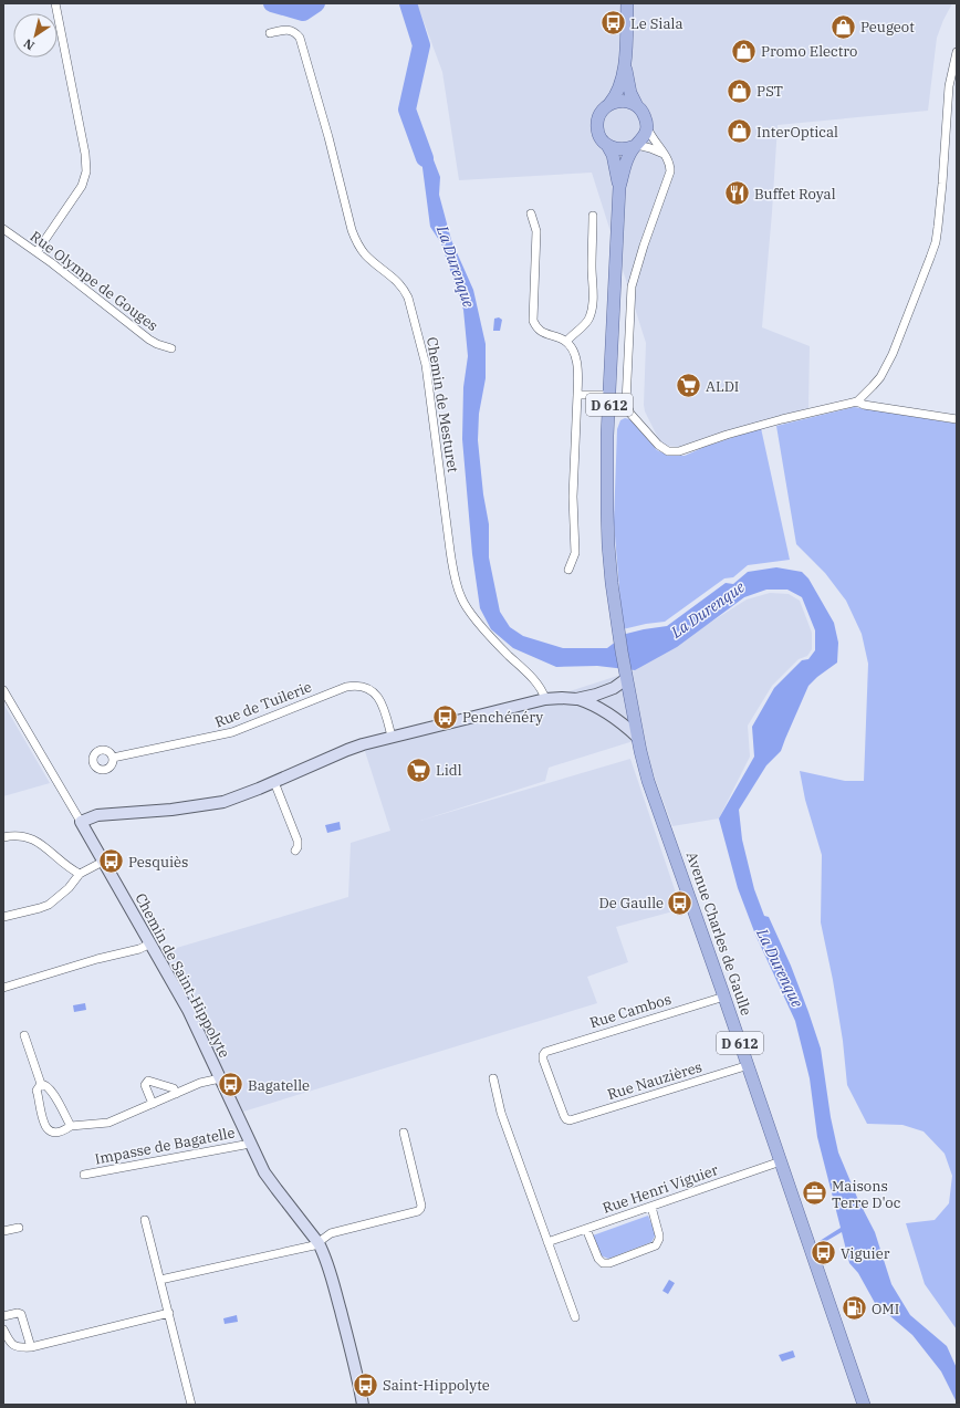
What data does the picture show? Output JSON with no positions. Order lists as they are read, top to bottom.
{
  "streets": {
    "main road": ["D 612", "Avenue Charles de Gaulle"],
    "street": [
      "Rue Olympe de Gouges",
      "Chemin de Mesturet",
      "Rue de Tuilerie",
      "Chemin de Saint-Hippolyte",
      "Rue Cambos",
      "Rue Nauzières",
      "Impasse de Bagatelle",
      "Rue Henri Viguier"
    ]
  },
  "crossings": [
    ["D 612", "Avenue Charles de Gaulle"],
    ["Avenue Charles de Gaulle", "Rue Cambos"],
    ["Avenue Charles de Gaulle", "Rue Nauzières"],
    ["Avenue Charles de Gaulle", "Rue Henri Viguier"],
    ["Chemin de Saint-Hippolyte", "Impasse de Bagatelle"],
    ["Rue Cambos", "Rue Nauzières"]
  ],
  "water": ["La Durenque"],
  "places": {
    "bus stop": [
      "Le Siala",
      "Penchénéry",
      "Pesquiès",
      "De Gaulle",
      "Bagatelle",
      "Viguier",
      "Saint-Hippolyte"
    ],
    "shop": [
      "Peugeot",
      "Promo Electro",
      "PST",
      "InterOptical"
    ],
    "restaurant": ["Buffet Royal"],
    "supermarket": ["ALDI", "Lidl"],
    "office": ["Maisons Terre D'oc"],
    "fuel station": ["OMI"]
  },
  "north": "bottom left"
}
